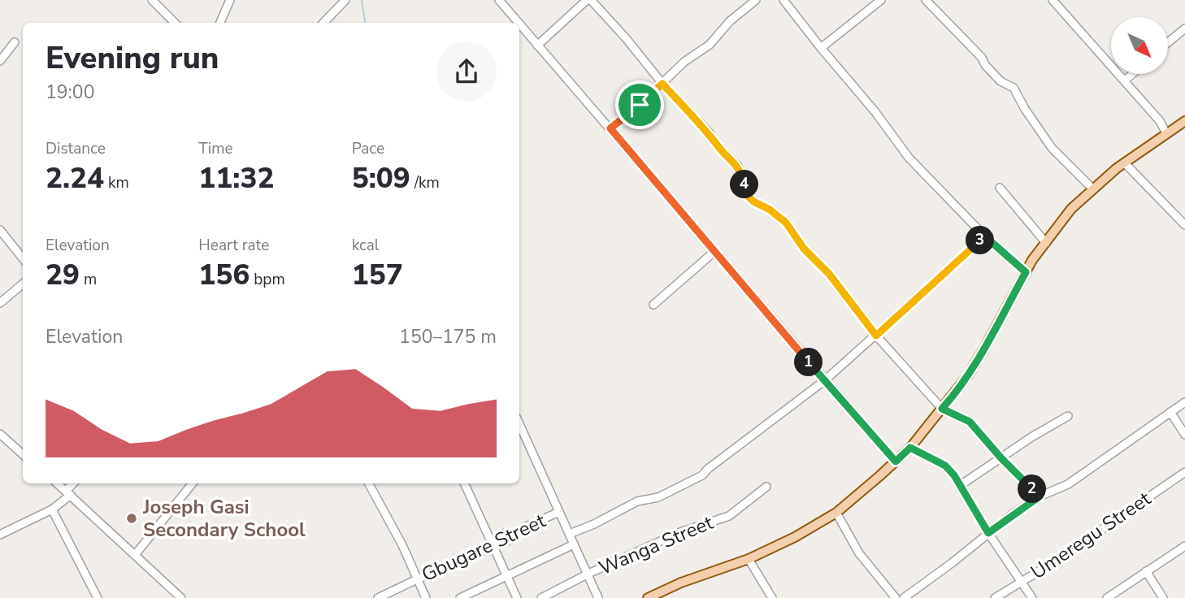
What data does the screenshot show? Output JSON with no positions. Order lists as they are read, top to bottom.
{
  "streets": {
    "street": ["Umeregu Street", "Wanga Street", "Gbugare Street"]
  },
  "places": ["Joseph Gasi Secondary School"],
  "north": "bottom right",
  "page": {
    "heading": ["Evening run", "19:00"],
    "stats": [
      ["Distance", "2.24 km"],
      ["Time", "11:32"],
      ["Pace", "5:09 /km"],
      ["Elevation", "29 m"],
      ["Heart rate", "156 bpm"],
      ["kcal", "157"]
    ],
    "pins": [
      "4",
      "3",
      "1",
      "2"
    ],
    "chart": ["Elevation", "150–175 m"]
  }
}
